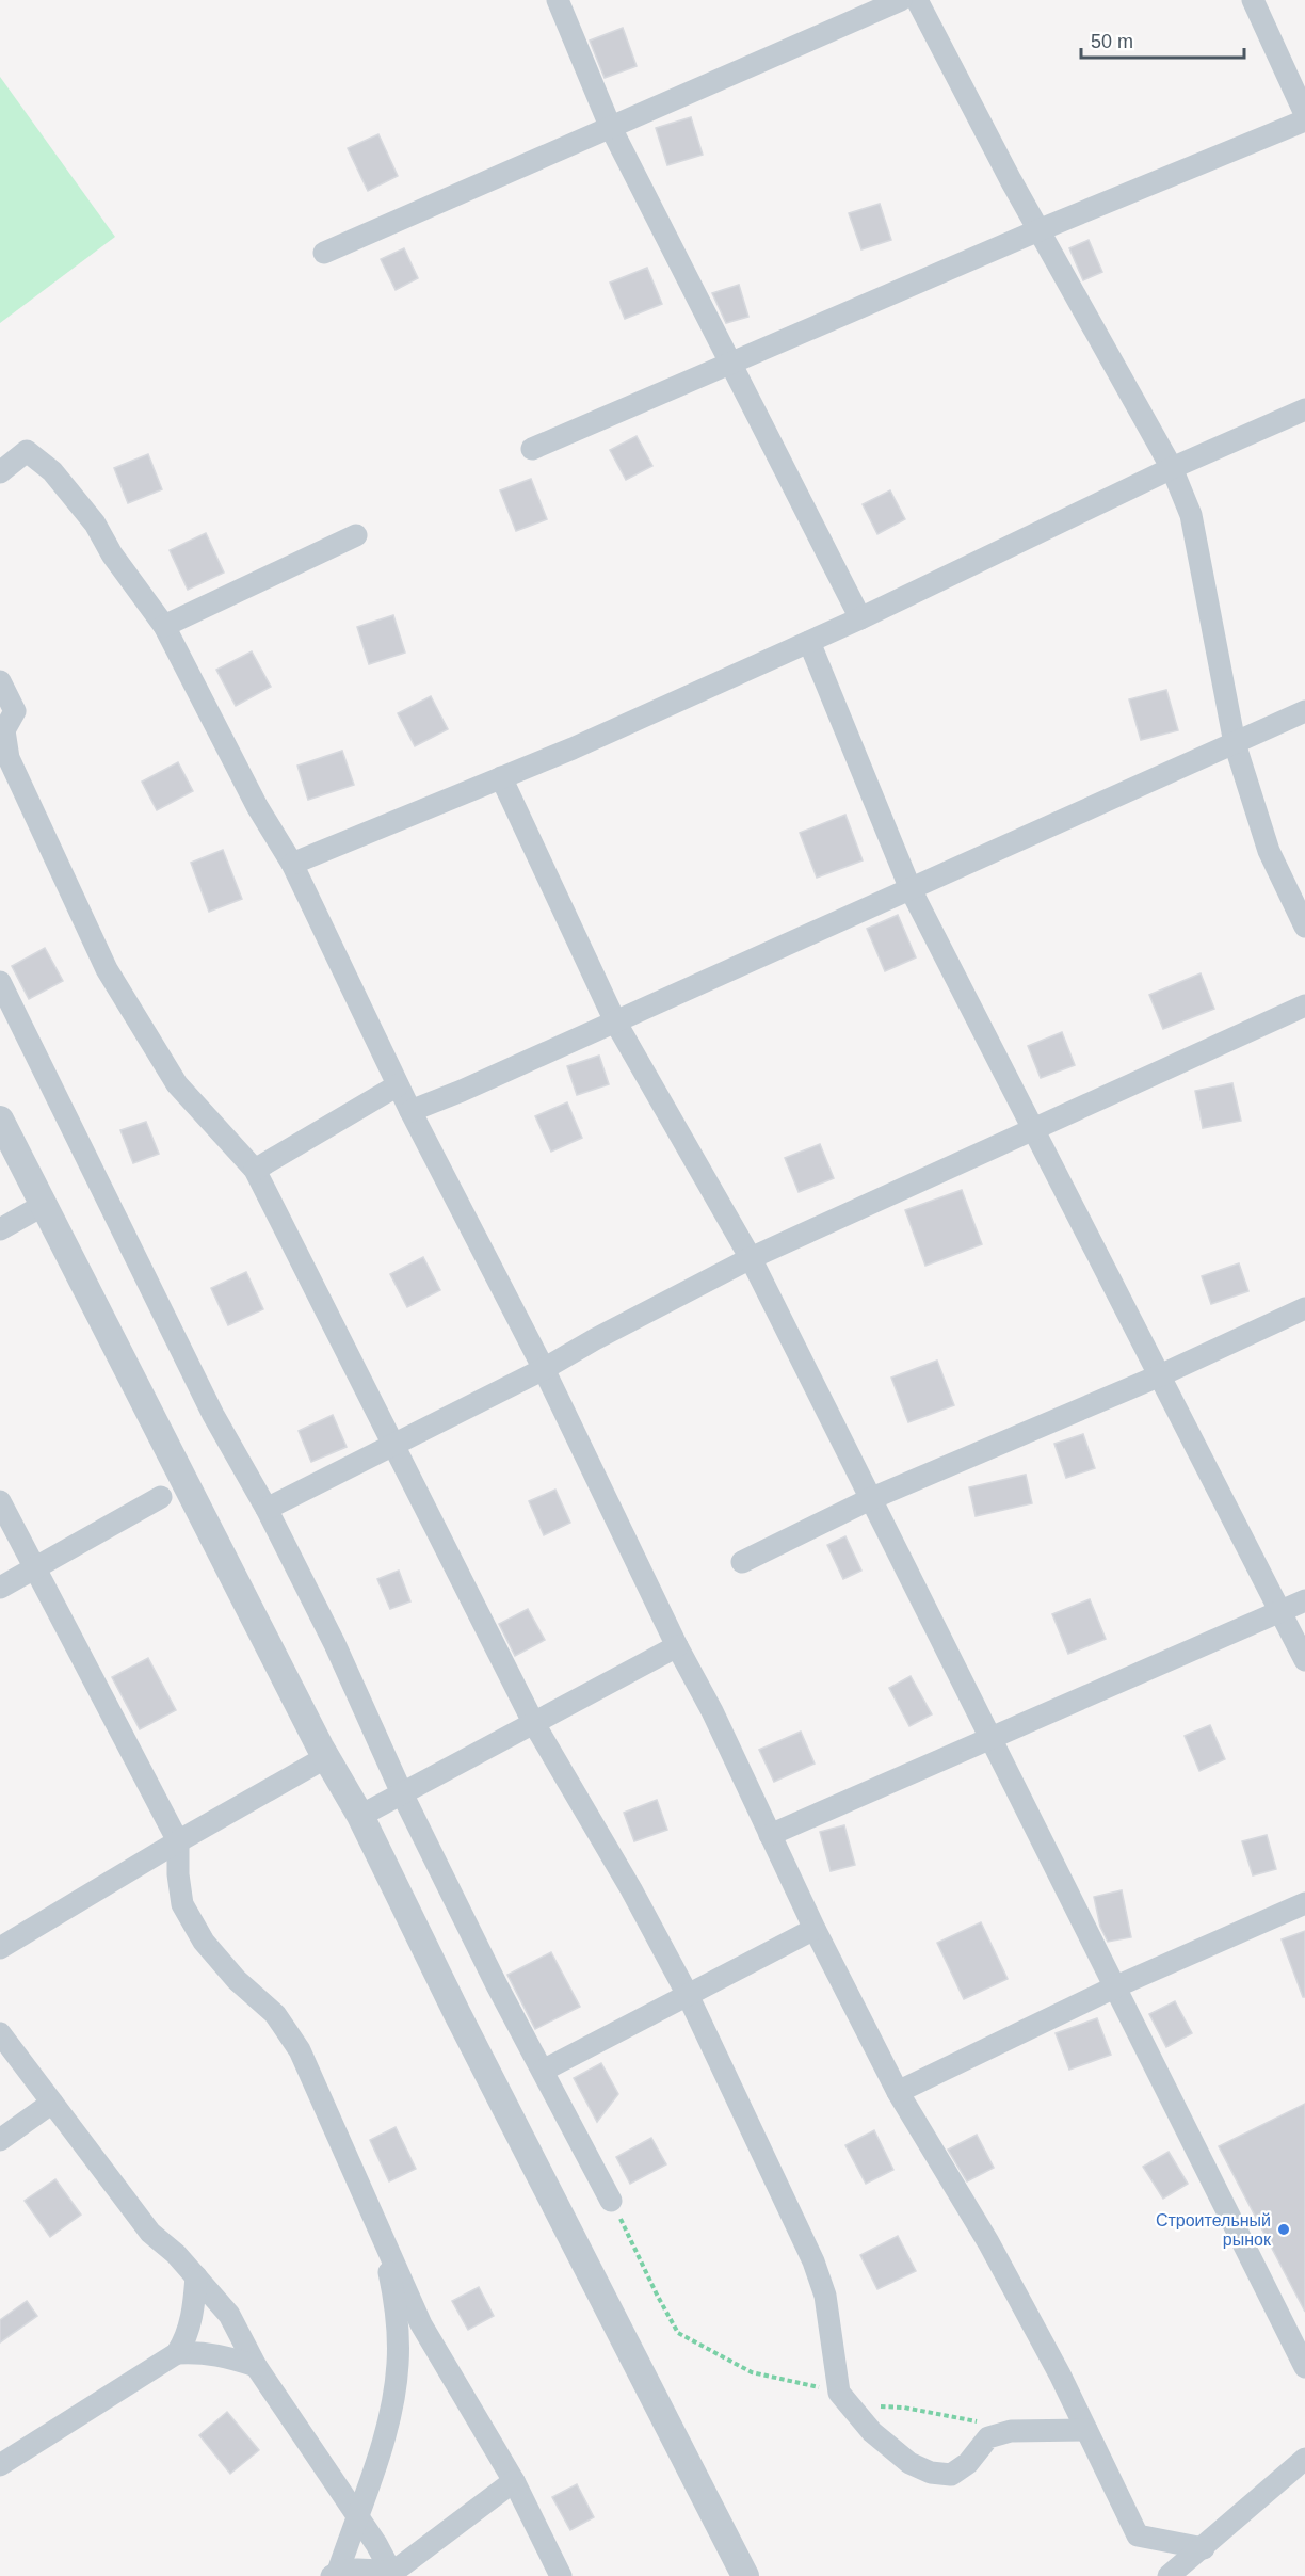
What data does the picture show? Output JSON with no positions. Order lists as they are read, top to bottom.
{
  "places": ["Строительный рынок"],
  "scale_bar": "50 m"
}
